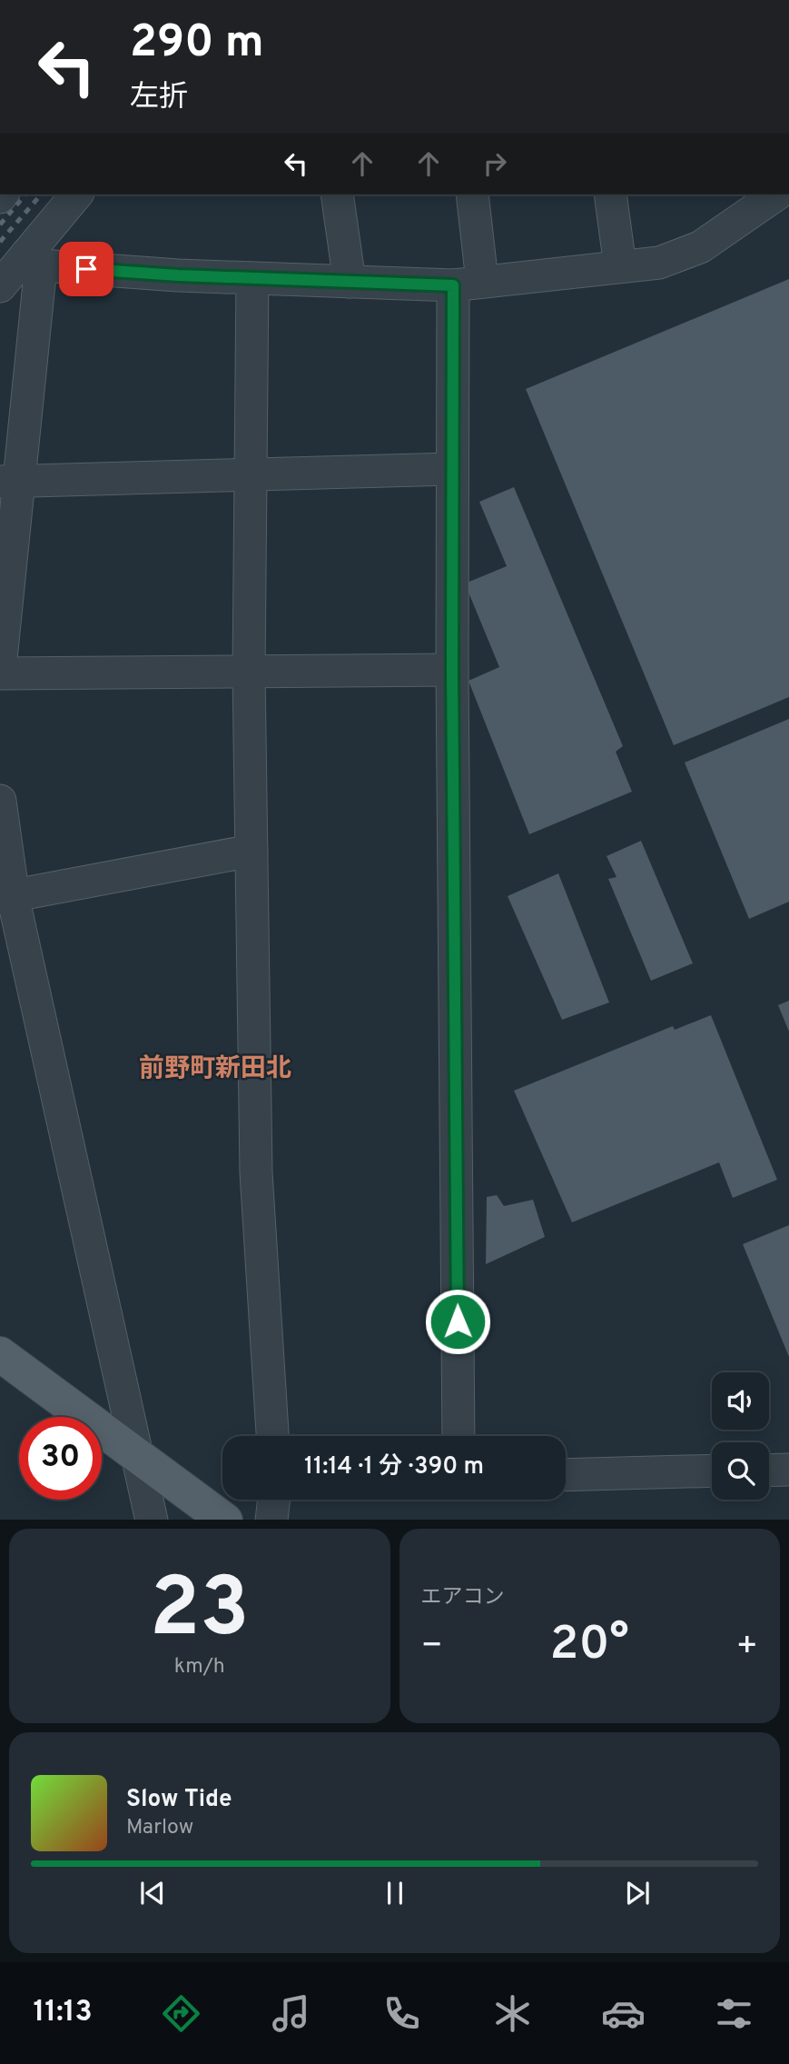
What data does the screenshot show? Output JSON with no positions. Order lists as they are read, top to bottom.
{
  "districts": ["前野町新田北"],
  "page": {
    "turn": ["290 m", "左折"],
    "limit": "30",
    "trip": "11:14 · 1 分 · 390 m",
    "tile": [
      ["23", "km/h"],
      "エアコン"
    ],
    "heat": ["−", "20°", "+"],
    "song": ["Slow Tide", "Marlow"],
    "tabs": "11:13"
  }
}
